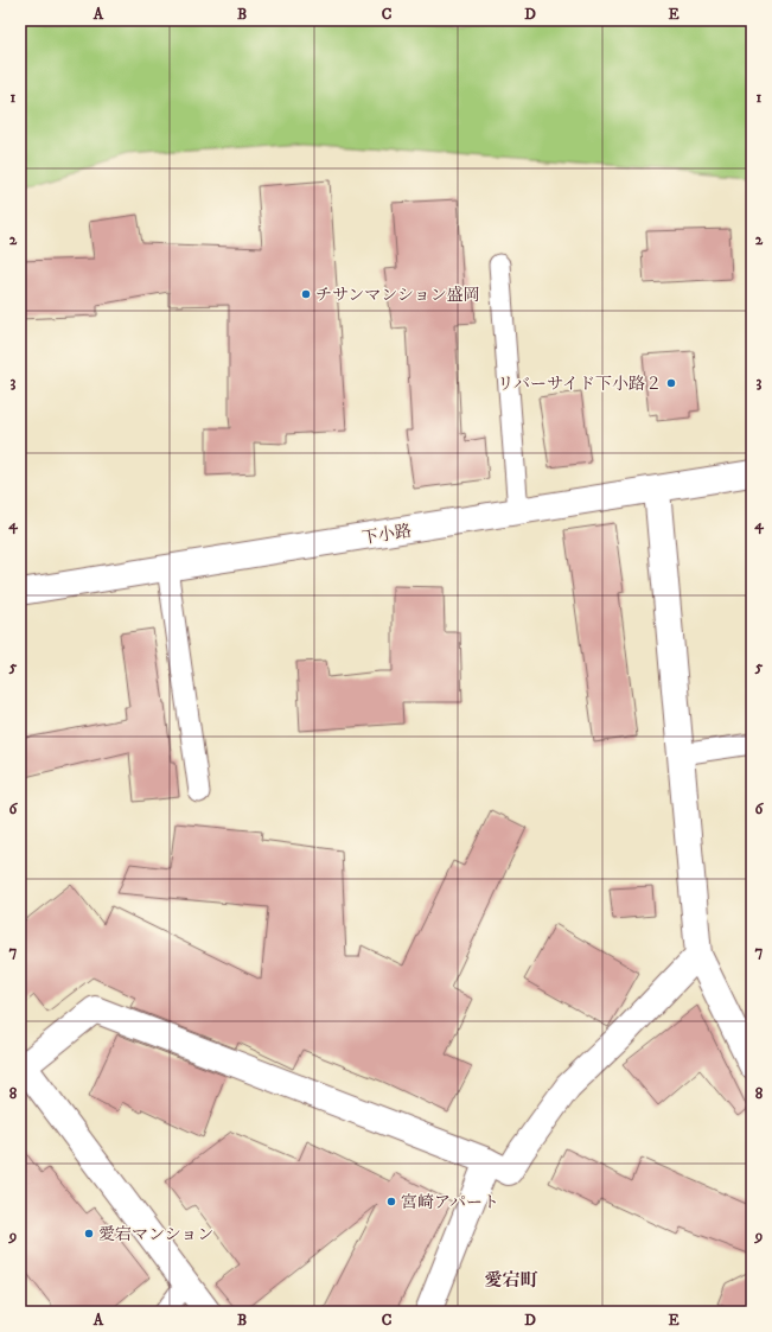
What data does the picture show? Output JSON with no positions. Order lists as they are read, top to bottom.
{
  "streets": {
    "street": ["下小路"]
  },
  "districts": ["愛宕町"],
  "places": [
    "チサンマンション盛岡",
    "リバーサイド下小路２",
    "宮崎アパート",
    "愛宕マンション"
  ],
  "grid": {
    "columns": [
      "A",
      "B",
      "C",
      "D",
      "E"
    ],
    "rows": [
      "1",
      "2",
      "3",
      "4",
      "5",
      "6",
      "7",
      "8",
      "9"
    ]
  }
}
